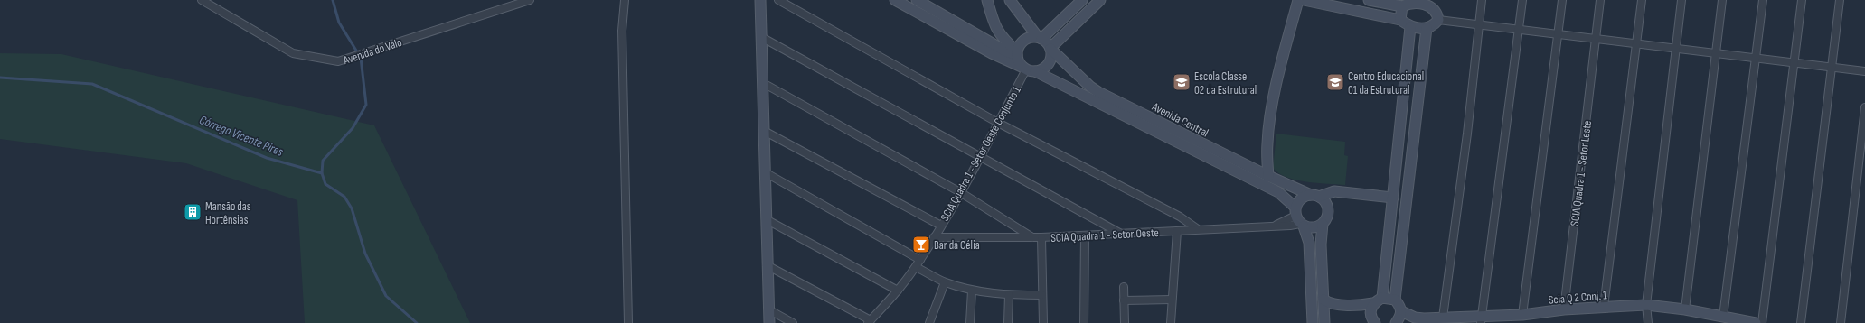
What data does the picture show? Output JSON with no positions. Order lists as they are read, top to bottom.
{
  "streets": {
    "street": [
      "Avenida do Valo",
      "Avenida Central",
      "SCIA Quadra 1 - Setor Oeste Conjunto 1",
      "SCIA Quadra 1 - Setor Leste",
      "SCIA Quadra 1 - Setor Oeste",
      "Scia Q 2 Conj. 1"
    ]
  },
  "crossings": [
    ["Avenida Central", "SCIA Quadra 1 - Setor Oeste Conjunto 1"],
    ["Avenida Central", "SCIA Quadra 1 - Setor Oeste"],
    ["SCIA Quadra 1 - Setor Oeste Conjunto 1", "SCIA Quadra 1 - Setor Oeste"],
    ["SCIA Quadra 1 - Setor Leste", "Scia Q 2 Conj. 1"]
  ],
  "water": ["Córrego Vicente Pires"],
  "places": {
    "school or university": ["Escola Classe 02 da Estrutural", "Centro Educacional 01 da Estrutural"],
    "building": ["Mansão das Hortênsias"],
    "bar": ["Bar da Célia"]
  }
}
